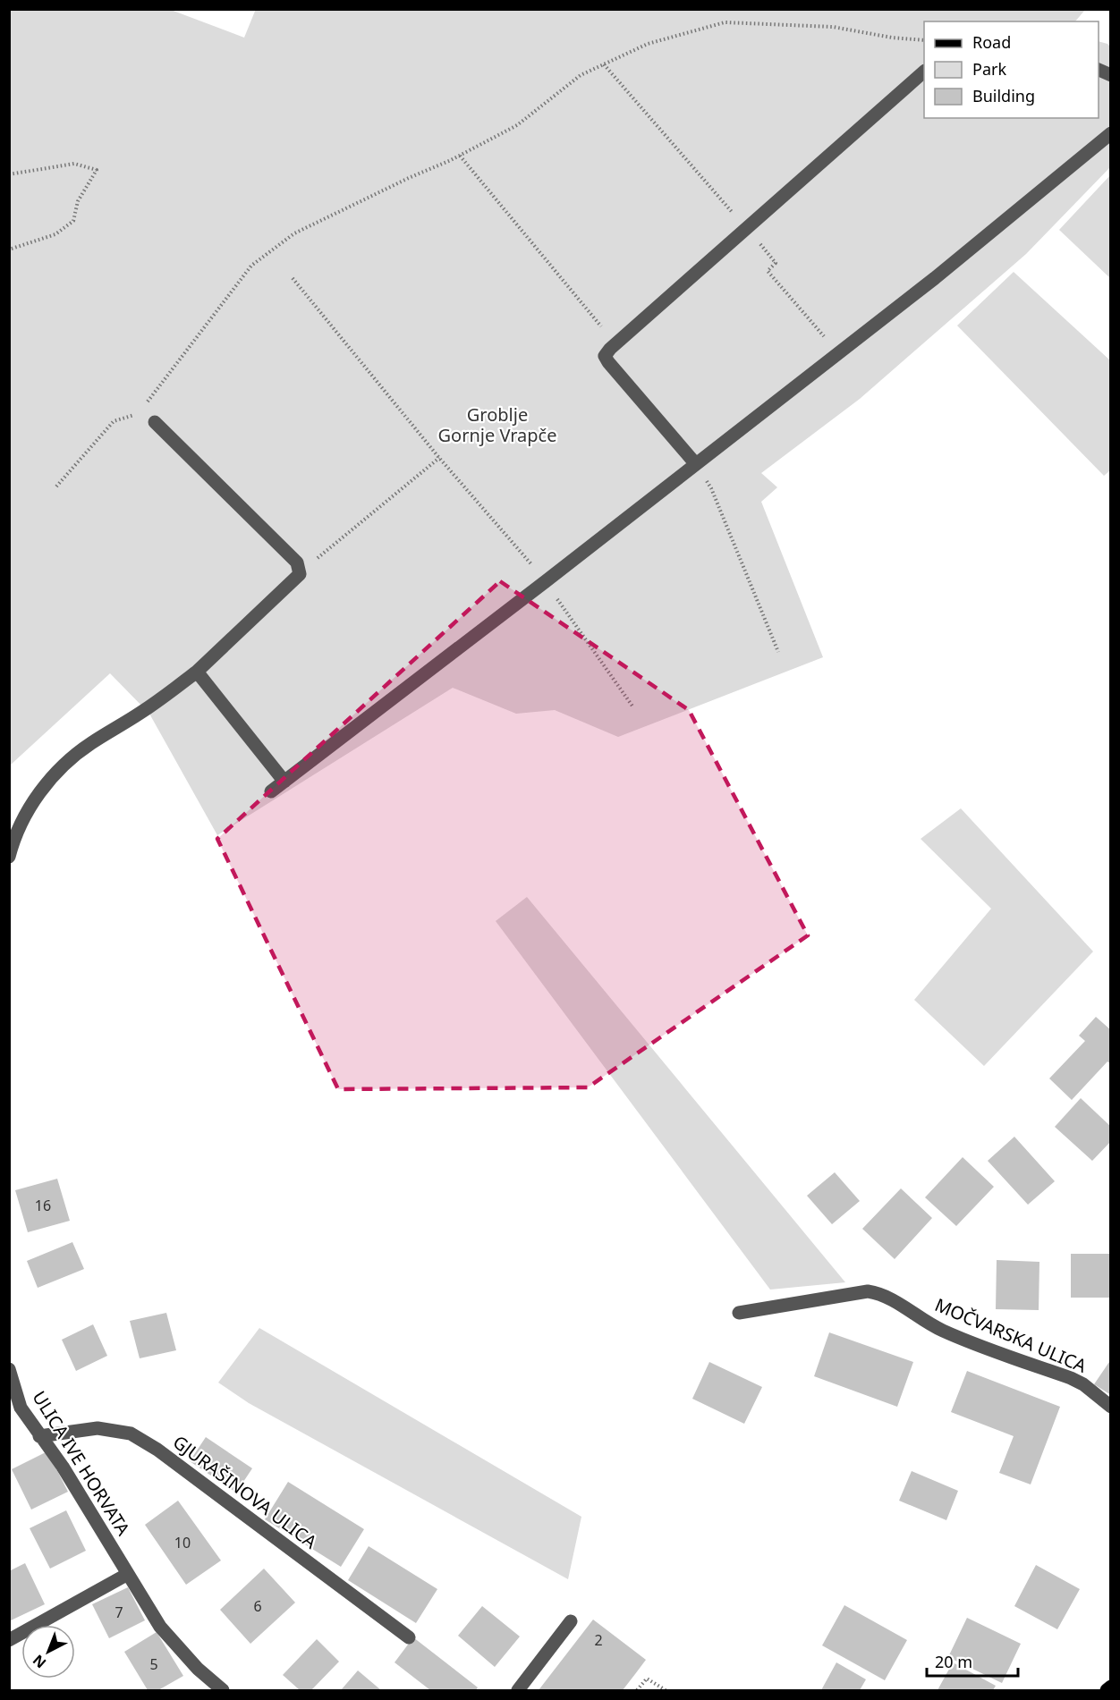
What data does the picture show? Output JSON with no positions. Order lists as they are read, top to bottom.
{
  "streets": {
    "street": ["MOČVARSKA ULICA", "ULICA IVE HORVATA", "GJURAŠINOVA ULICA"]
  },
  "crossings": [
    ["ULICA IVE HORVATA", "GJURAŠINOVA ULICA"]
  ],
  "parks": ["Groblje Gornje Vrapče"],
  "house_numbers": [
    "16",
    "10",
    "6",
    "7",
    "2",
    "5"
  ],
  "legend": ["Road", "Park", "Building"],
  "scale_bar": "20 m",
  "north": "bottom left"
}
